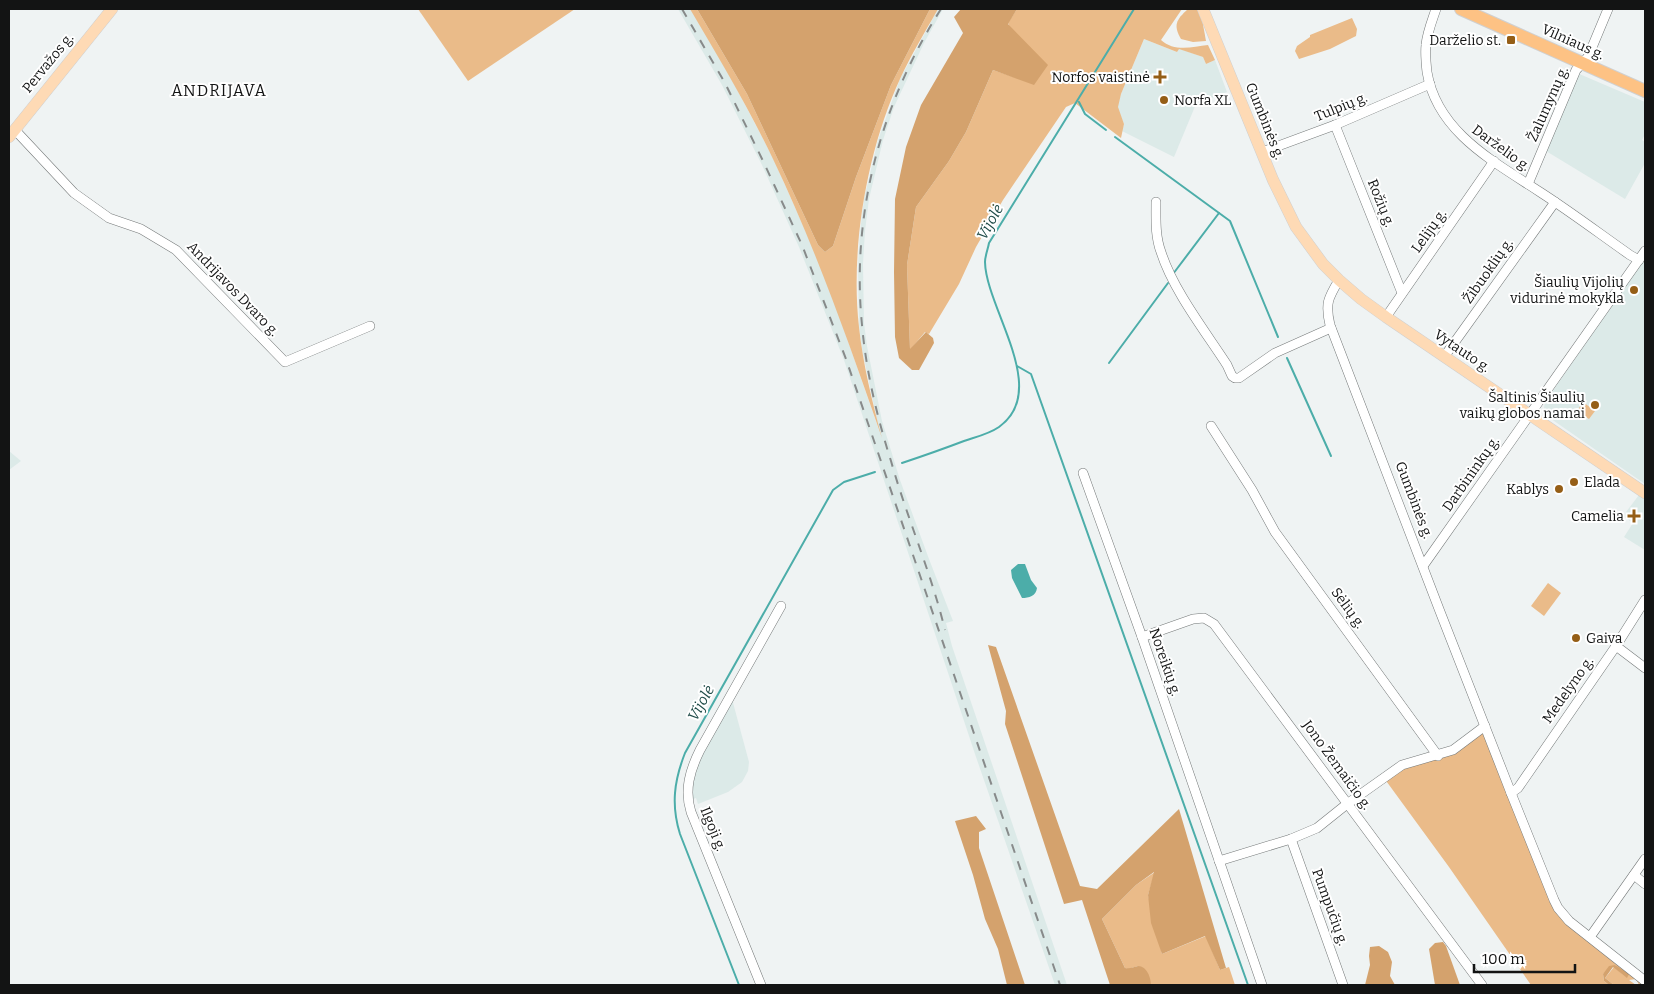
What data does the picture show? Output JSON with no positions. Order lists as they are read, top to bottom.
{
  "streets": {
    "highway": ["Vilniaus g."],
    "main road": ["Pervažos g.", "Gumbinės g.", "Vytauto g."],
    "street": [
      "Žalumynų g.",
      "Tulpių g.",
      "Darželio g.",
      "Rožių g.",
      "Lelijų g.",
      "Žibuoklių g.",
      "Andrijavos Dvaro g.",
      "Darbininkų g.",
      "Sėlių g.",
      "Noreikių g.",
      "Medelyno g.",
      "Jono Žemaičio g.",
      "Ilgoji g.",
      "Pumpučių g."
    ]
  },
  "crossings": [
    ["Vilniaus g.", "Žalumynų g."],
    ["Pervažos g.", "Andrijavos Dvaro g."],
    ["Žalumynų g.", "Darželio g."],
    ["Tulpių g.", "Gumbinės g."],
    ["Tulpių g.", "Darželio g."],
    ["Tulpių g.", "Rožių g."],
    ["Gumbinės g.", "Vytauto g."],
    ["Gumbinės g.", "Darbininkų g."],
    ["Gumbinės g.", "Medelyno g."],
    ["Darželio g.", "Lelijų g."],
    ["Darželio g.", "Žibuoklių g."],
    ["Darželio g.", "Darbininkų g."],
    ["Rožių g.", "Lelijų g."],
    ["Lelijų g.", "Vytauto g."],
    ["Žibuoklių g.", "Vytauto g."],
    ["Vytauto g.", "Darbininkų g."],
    ["Noreikių g.", "Jono Žemaičio g."]
  ],
  "districts": ["ANDRIJAVA"],
  "water": ["Vijolė"],
  "places": {
    "transit": ["Darželio st."],
    "health": ["Norfos vaistinė", "Camelia"],
    "other": [
      "Norfa XL",
      "Šiaulių Vijolių vidurinė mokykla",
      "Šaltinis Šiaulių vaikų globos namai",
      "Elada",
      "Kablys",
      "Gaiva"
    ]
  },
  "scale_bar": "100 m"
}
